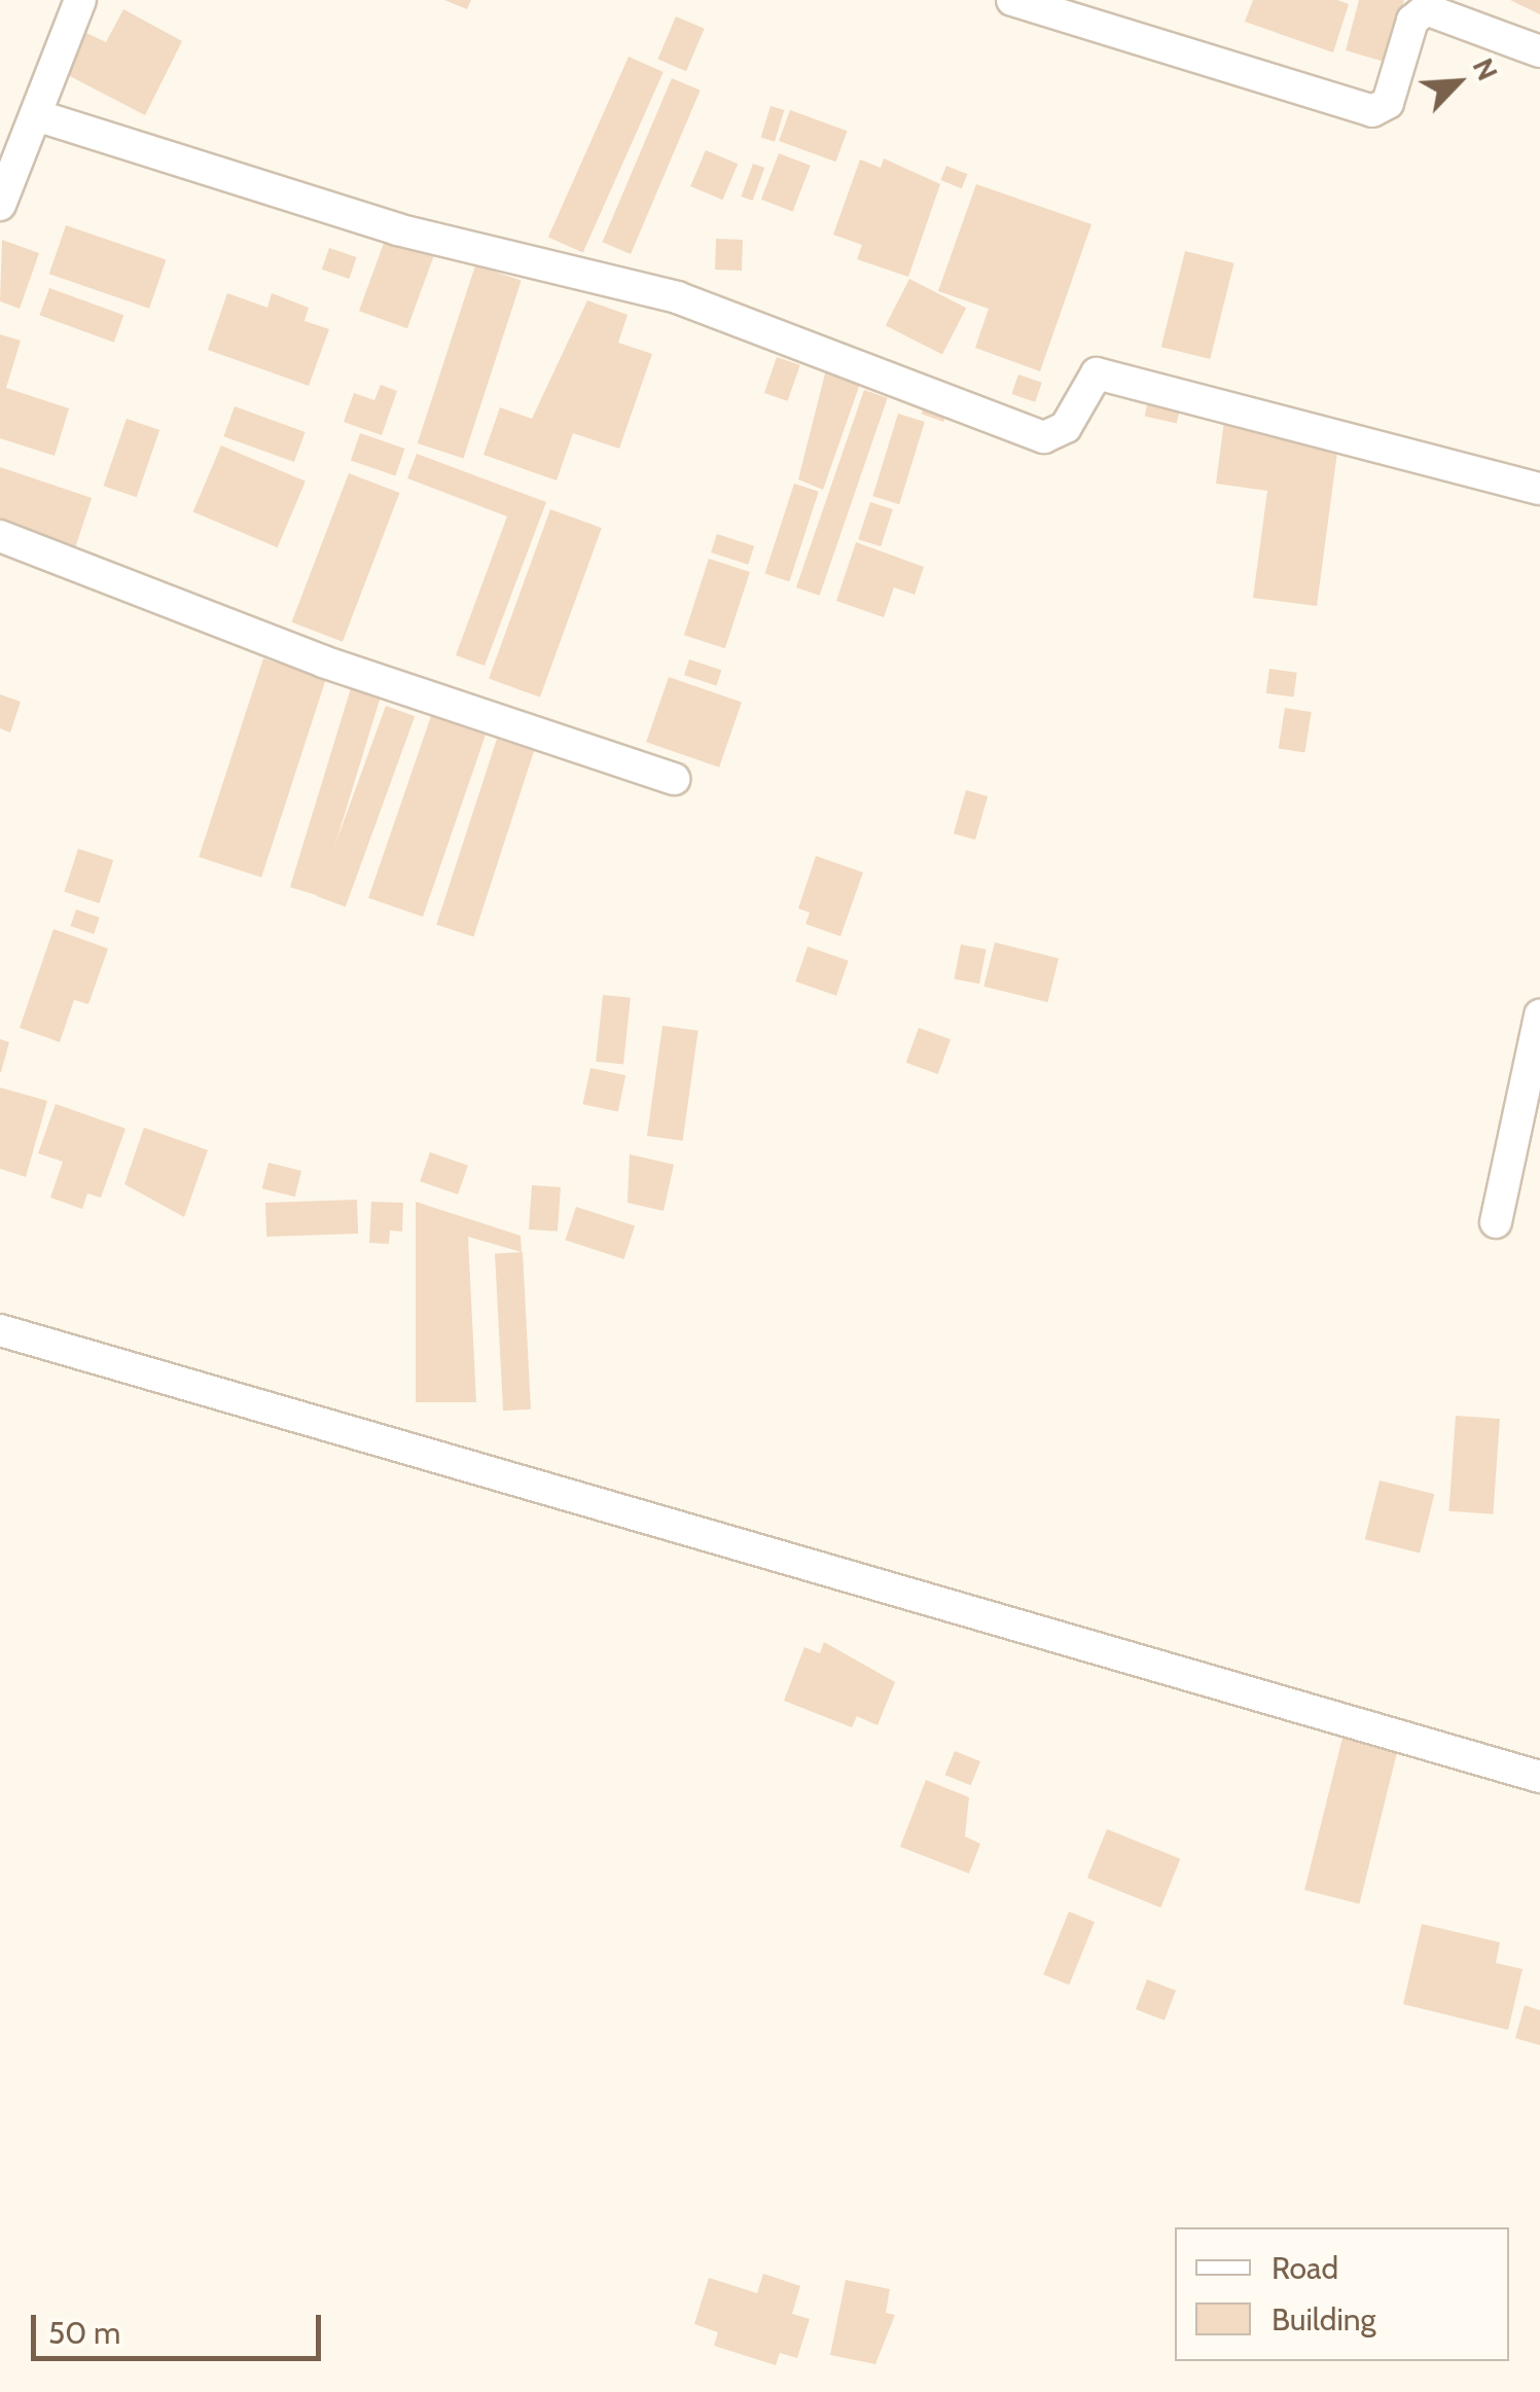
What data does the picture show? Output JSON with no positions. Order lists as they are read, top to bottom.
{
  "legend": ["Road", "Building"],
  "scale_bar": "50 m",
  "north": "top right"
}
